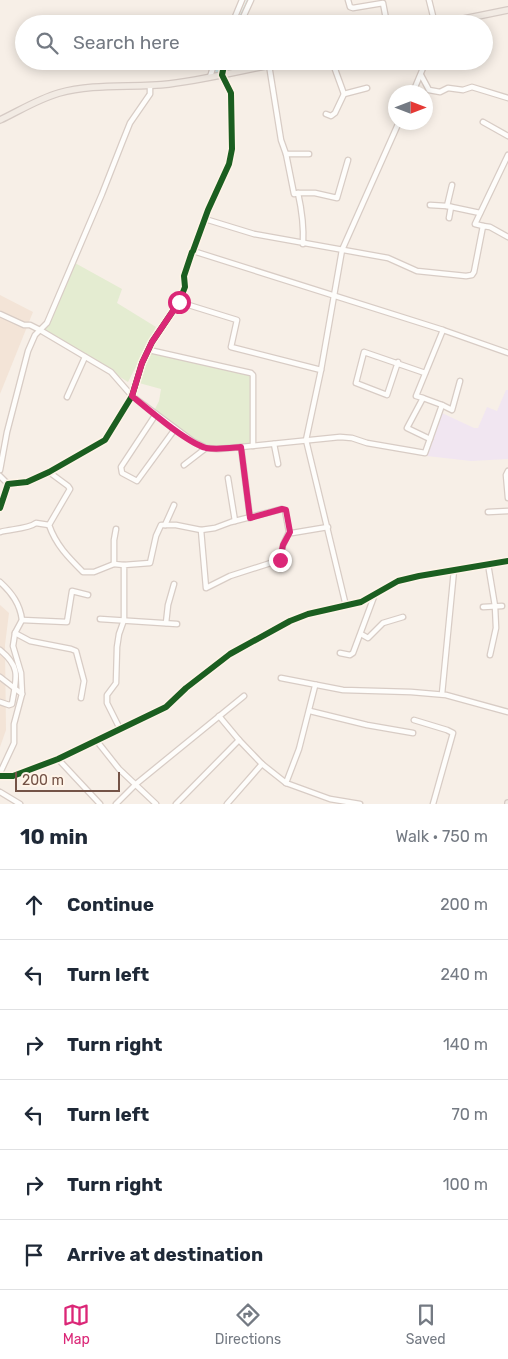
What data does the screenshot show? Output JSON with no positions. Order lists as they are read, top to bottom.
{
  "scale_bar": "200 m",
  "north": "right",
  "page": {
    "search": "Search here",
    "scale": "200 m",
    "heading": ["10 min", "Walk · 750 m"],
    "list": [
      ["Continue", "200 m"],
      ["Turn left", "240 m"],
      ["Turn right", "140 m"],
      ["Turn left", "70 m"],
      ["Turn right", "100 m"],
      "Arrive at destination"
    ],
    "nav": ["Map", "Directions", "Saved"]
  }
}
